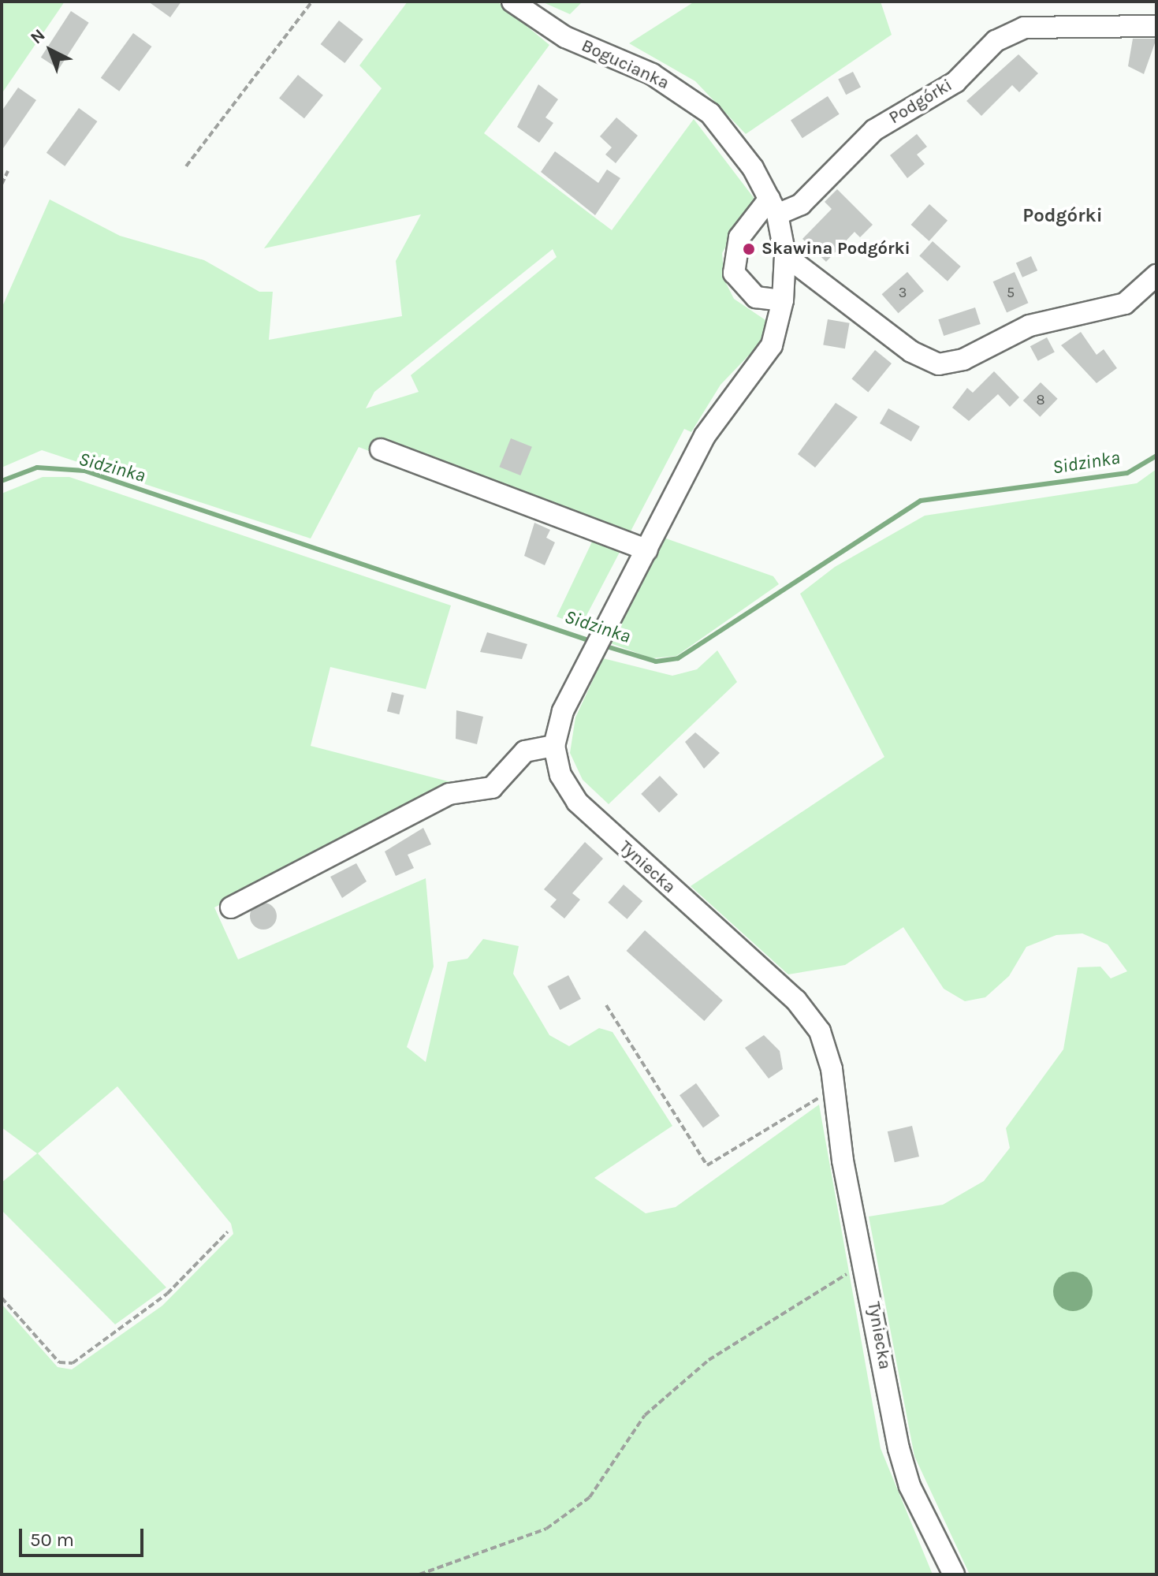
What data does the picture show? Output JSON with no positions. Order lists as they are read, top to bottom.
{
  "streets": {
    "street": ["Bogucianka", "Podgórki", "Tyniecka"]
  },
  "crossings": [
    ["Bogucianka", "Tyniecka"],
    ["Podgórki", "Tyniecka"]
  ],
  "districts": ["Podgórki"],
  "water": ["Sidzinka"],
  "places": ["Skawina Podgórki"],
  "house_numbers": ["3", "5", "8"],
  "scale_bar": "50 m",
  "north": "top left"
}
